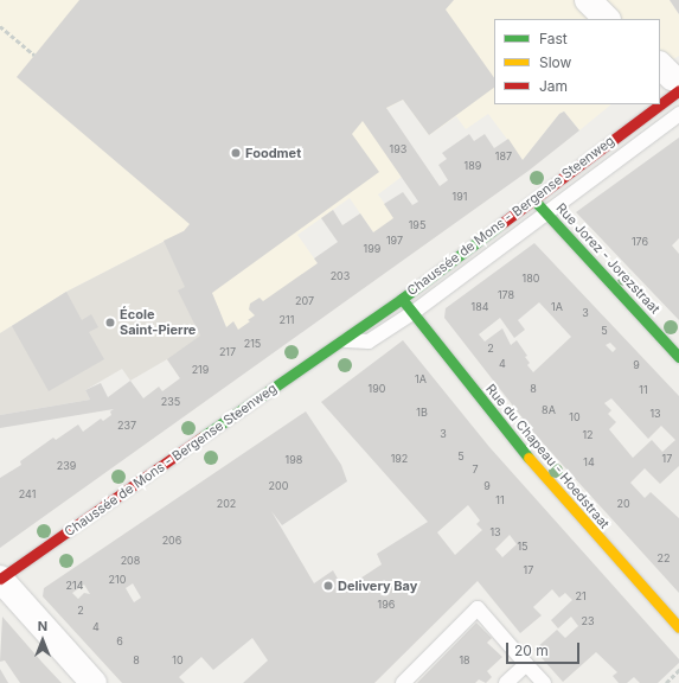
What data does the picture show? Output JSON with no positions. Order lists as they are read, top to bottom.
{
  "streets": {
    "main road": ["Chaussée de Mons - Bergense Steenweg", "Rue Jorez - Jorezstraat", "Rue du Chapeau - Hoedstraat"]
  },
  "crossings": [
    ["Chaussée de Mons - Bergense Steenweg", "Rue Jorez - Jorezstraat"],
    ["Chaussée de Mons - Bergense Steenweg", "Rue du Chapeau - Hoedstraat"]
  ],
  "places": ["Foodmet", "École Saint-Pierre", "Delivery Bay"],
  "house_numbers": [
    "193",
    "187",
    "189",
    "191",
    "195",
    "197",
    "176",
    "199",
    "203",
    "180",
    "178",
    "207",
    "184",
    "1A",
    "3",
    "211",
    "5",
    "215",
    "2",
    "217",
    "4",
    "9",
    "219",
    "1A",
    "190",
    "8",
    "11",
    "235",
    "8A",
    "1B",
    "13",
    "10",
    "237",
    "3",
    "12",
    "5",
    "192",
    "17",
    "198",
    "14",
    "239",
    "7",
    "200",
    "9",
    "241",
    "11",
    "202",
    "20",
    "13",
    "206",
    "15",
    "22",
    "208",
    "17",
    "210",
    "214",
    "21",
    "196",
    "2",
    "23",
    "4",
    "6",
    "8",
    "10",
    "18"
  ],
  "legend": ["Fast", "Slow", "Jam"],
  "scale_bar": "20 m",
  "north": "top"
}
